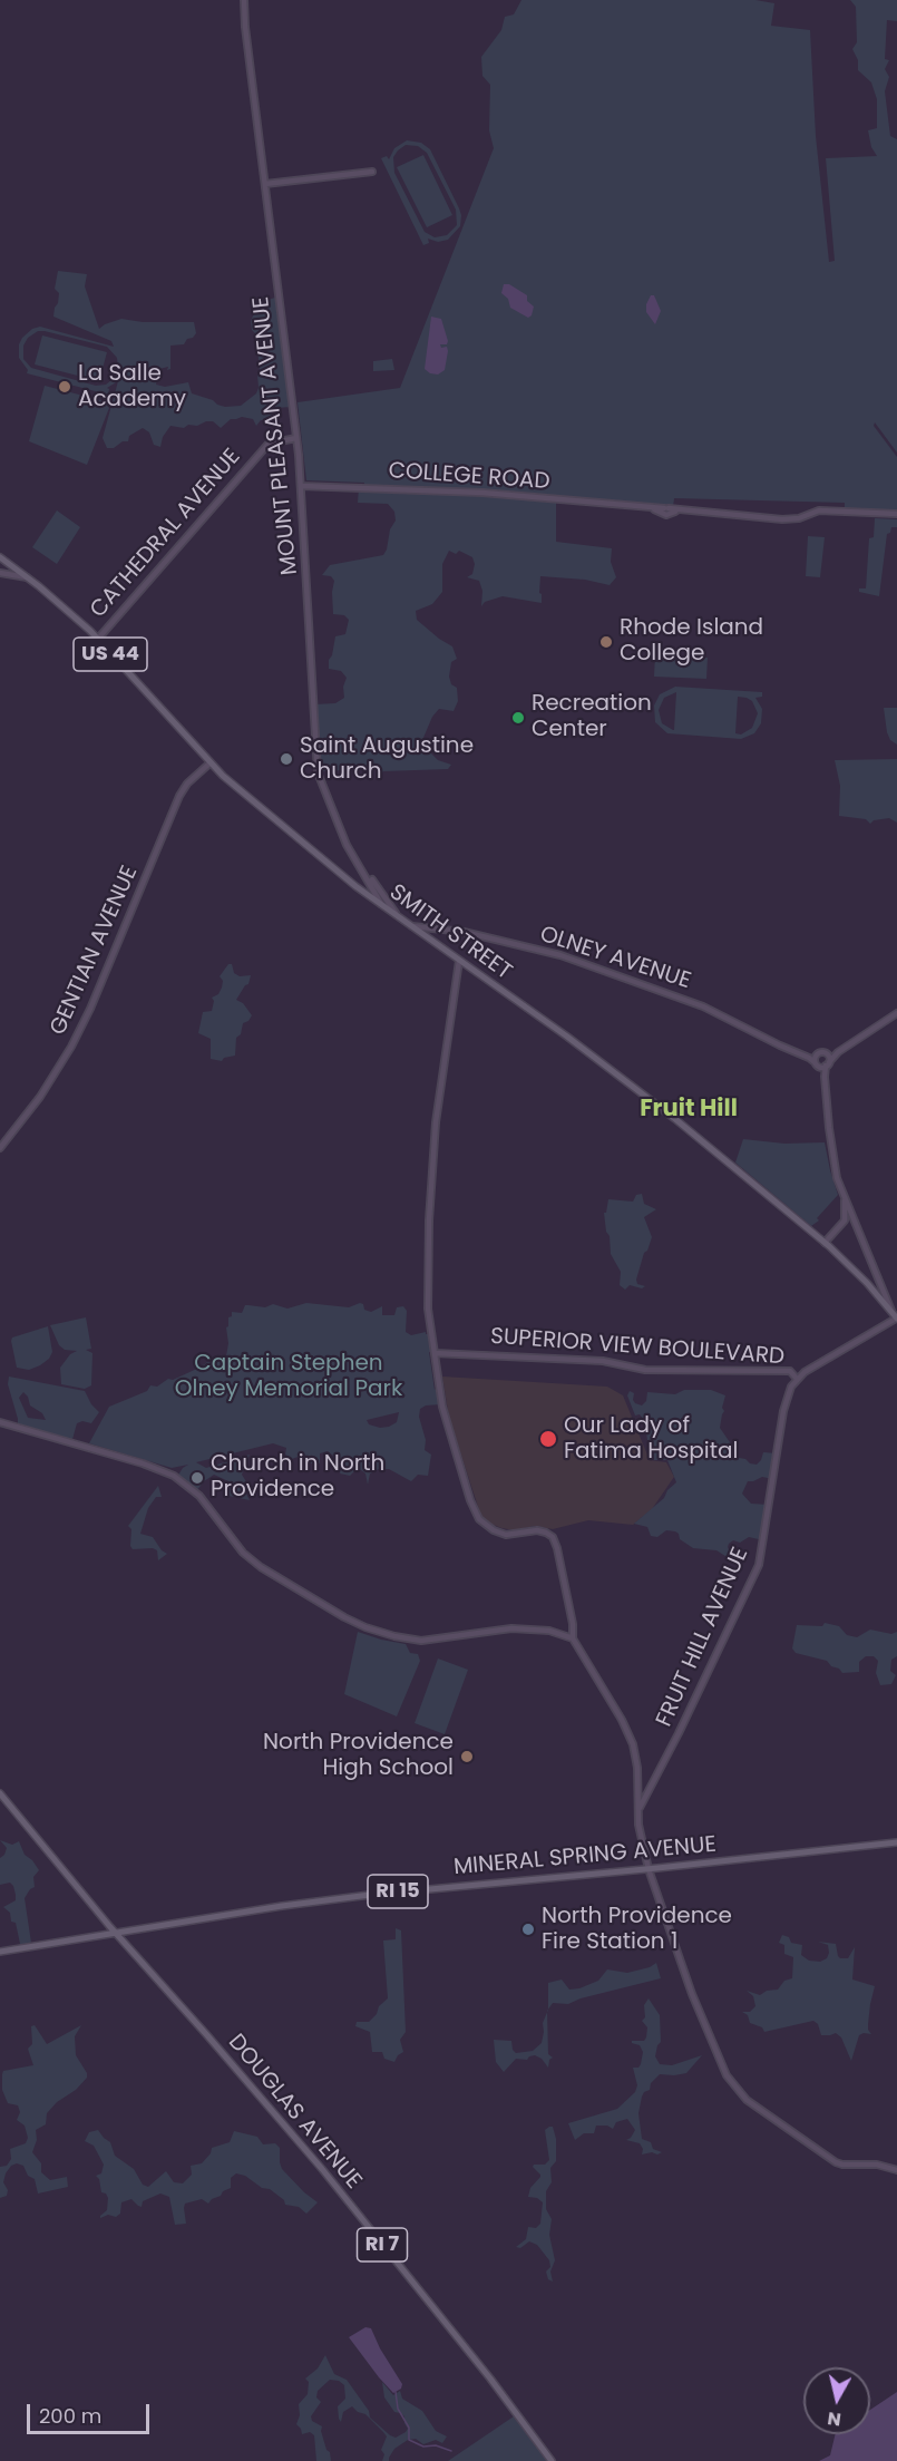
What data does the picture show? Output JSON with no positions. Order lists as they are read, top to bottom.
{
  "streets": {
    "main road": [
      "US 44",
      "SMITH STREET",
      "MINERAL SPRING AVENUE",
      "RI 15",
      "DOUGLAS AVENUE",
      "RI 7"
    ],
    "street": [
      "MOUNT PLEASANT AVENUE",
      "COLLEGE ROAD",
      "CATHEDRAL AVENUE",
      "GENTIAN AVENUE",
      "OLNEY AVENUE",
      "SUPERIOR VIEW BOULEVARD",
      "FRUIT HILL AVENUE"
    ]
  },
  "crossings": [
    ["MOUNT PLEASANT AVENUE", "COLLEGE ROAD"],
    ["MOUNT PLEASANT AVENUE", "CATHEDRAL AVENUE"],
    ["MOUNT PLEASANT AVENUE", "SMITH STREET"],
    ["CATHEDRAL AVENUE", "SMITH STREET"],
    ["SMITH STREET", "GENTIAN AVENUE"],
    ["SMITH STREET", "OLNEY AVENUE"],
    ["SUPERIOR VIEW BOULEVARD", "FRUIT HILL AVENUE"],
    ["MINERAL SPRING AVENUE", "DOUGLAS AVENUE"]
  ],
  "districts": ["Fruit Hill"],
  "parks": ["Captain Stephen Olney Memorial Park"],
  "places": [
    "La Salle Academy",
    "Rhode Island College",
    "Recreation Center",
    "Saint Augustine Church",
    "Our Lady of Fatima Hospital",
    "Church in North Providence",
    "North Providence High School",
    "North Providence Fire Station 1"
  ],
  "scale_bar": "200 m",
  "north": "bottom"
}
